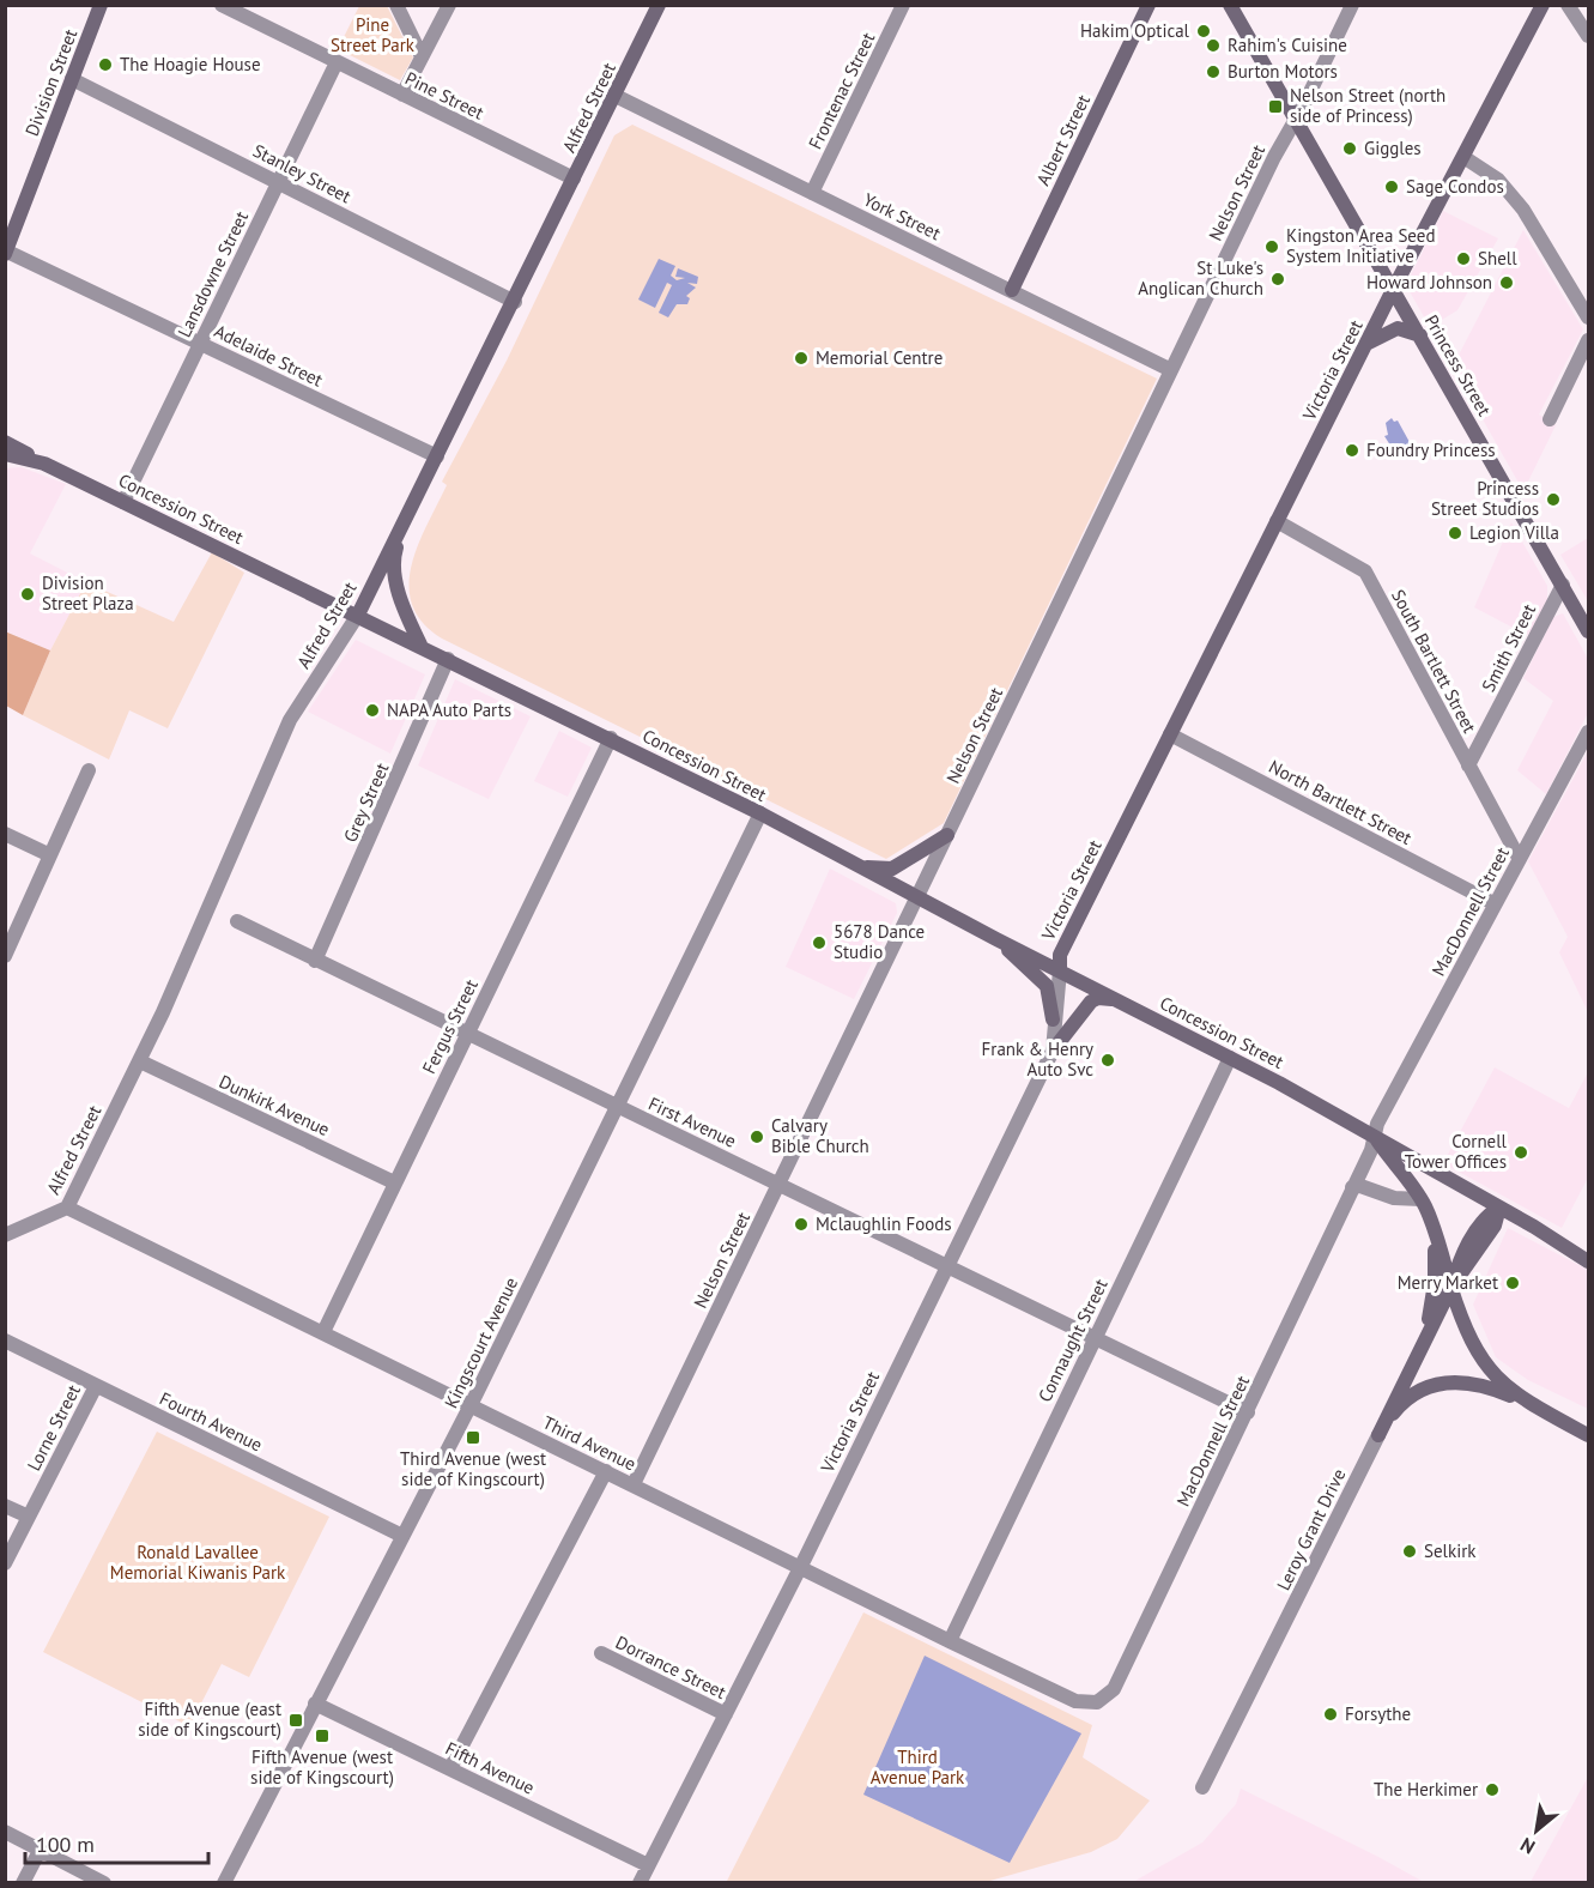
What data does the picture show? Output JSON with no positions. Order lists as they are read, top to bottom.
{
  "streets": {
    "main road": [
      "Division Street",
      "Alfred Street",
      "Albert Street",
      "Princess Street",
      "Victoria Street",
      "Concession Street",
      "Leroy Grant Drive"
    ],
    "street": [
      "Frontenac Street",
      "Pine Street",
      "Stanley Street",
      "Nelson Street",
      "York Street",
      "Lansdowne Street",
      "Adelaide Street",
      "Smith Street",
      "South Bartlett Street",
      "Grey Street",
      "North Bartlett Street",
      "MacDonnell Street",
      "Fergus Street",
      "Dunkirk Avenue",
      "First Avenue",
      "Connaught Street",
      "Kingscourt Avenue",
      "Fourth Avenue",
      "Lorne Street",
      "Third Avenue",
      "Dorrance Street",
      "Fifth Avenue"
    ]
  },
  "crossings": [
    ["Division Street", "Stanley Street"],
    ["Division Street", "Adelaide Street"],
    ["Frontenac Street", "York Street"],
    ["Pine Street", "Alfred Street"],
    ["Pine Street", "Lansdowne Street"],
    ["Alfred Street", "Stanley Street"],
    ["Alfred Street", "York Street"],
    ["Alfred Street", "Adelaide Street"],
    ["Alfred Street", "Concession Street"],
    ["Alfred Street", "Dunkirk Avenue"],
    ["Alfred Street", "Third Avenue"],
    ["Albert Street", "York Street"],
    ["Stanley Street", "Lansdowne Street"],
    ["Nelson Street", "York Street"],
    ["Nelson Street", "Princess Street"],
    ["Nelson Street", "Concession Street"],
    ["Nelson Street", "First Avenue"],
    ["Nelson Street", "Third Avenue"],
    ["Lansdowne Street", "Adelaide Street"],
    ["Lansdowne Street", "Concession Street"],
    ["Princess Street", "Victoria Street"],
    ["Princess Street", "Smith Street"],
    ["Victoria Street", "Concession Street"],
    ["Victoria Street", "South Bartlett Street"],
    ["Victoria Street", "North Bartlett Street"],
    ["Victoria Street", "First Avenue"],
    ["Victoria Street", "Third Avenue"],
    ["Victoria Street", "Dorrance Street"],
    ["Victoria Street", "Fifth Avenue"],
    ["Concession Street", "Grey Street"],
    ["Concession Street", "MacDonnell Street"],
    ["Concession Street", "Fergus Street"],
    ["Concession Street", "Connaught Street"],
    ["Concession Street", "Kingscourt Avenue"],
    ["Concession Street", "Leroy Grant Drive"],
    ["Smith Street", "South Bartlett Street"],
    ["South Bartlett Street", "MacDonnell Street"],
    ["Grey Street", "First Avenue"],
    ["North Bartlett Street", "MacDonnell Street"],
    ["MacDonnell Street", "First Avenue"],
    ["MacDonnell Street", "Third Avenue"],
    ["Fergus Street", "Dunkirk Avenue"],
    ["Fergus Street", "First Avenue"],
    ["Fergus Street", "Third Avenue"],
    ["First Avenue", "Connaught Street"],
    ["First Avenue", "Kingscourt Avenue"],
    ["Connaught Street", "Third Avenue"],
    ["Kingscourt Avenue", "Fourth Avenue"],
    ["Kingscourt Avenue", "Third Avenue"],
    ["Kingscourt Avenue", "Fifth Avenue"],
    ["Fourth Avenue", "Lorne Street"]
  ],
  "parks": ["Pine Street Park", "Ronald Lavallee Memorial Kiwanis Park", "Third Avenue Park"],
  "places": {
    "other": [
      "Hakim Optical",
      "Rahim's Cuisine",
      "The Hoagie House",
      "Burton Motors",
      "Giggles",
      "Sage Condos",
      "Kingston Area Seed System Initiative",
      "Shell",
      "St Luke's Anglican Church",
      "Howard Johnson",
      "Memorial Centre",
      "Foundry Princess",
      "Princess Street Studios",
      "Legion Villa",
      "Division Street Plaza",
      "NAPA Auto Parts",
      "5678 Dance Studio",
      "Frank & Henry Auto Svc",
      "Calvary Bible Church",
      "Cornell Tower Offices",
      "Mclaughlin Foods",
      "Merry Market",
      "Selkirk",
      "Forsythe",
      "The Herkimer"
    ],
    "transit": [
      "Nelson Street (north side of Princess)",
      "Third Avenue (west side of Kingscourt)",
      "Fifth Avenue (east side of Kingscourt)",
      "Fifth Avenue (west side of Kingscourt)"
    ]
  },
  "scale_bar": "100 m",
  "north": "bottom left"
}
